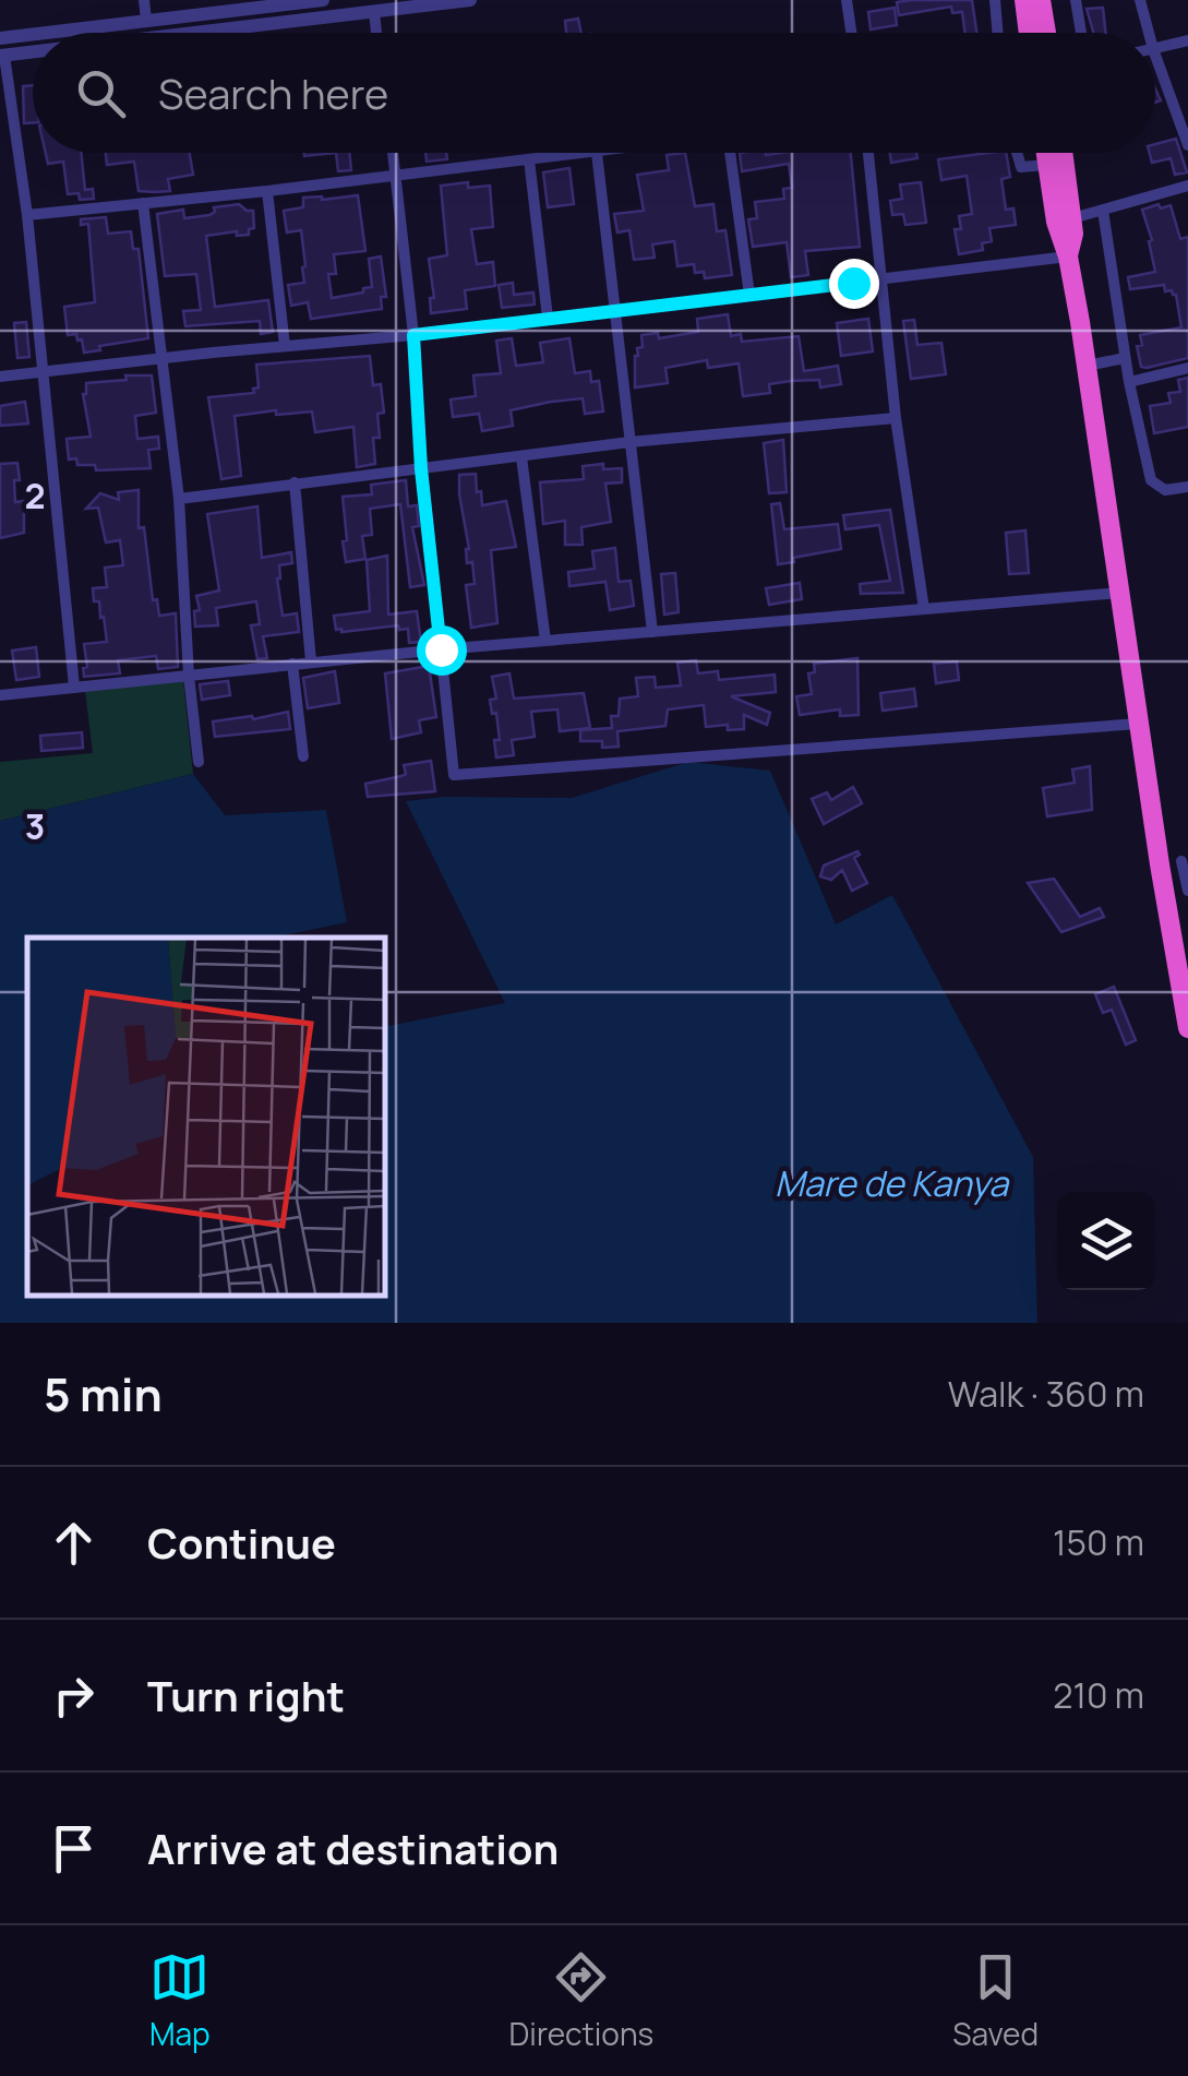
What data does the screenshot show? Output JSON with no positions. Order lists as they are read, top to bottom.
{
  "water": ["Mare de Kanya"],
  "page": {
    "search": "Search here",
    "heading": ["5 min", "Walk · 360 m"],
    "list": [
      ["Continue", "150 m"],
      ["Turn right", "210 m"],
      "Arrive at destination"
    ],
    "nav": ["Map", "Directions", "Saved"]
  },
  "grid": {
    "rows": ["2", "3"]
  }
}
